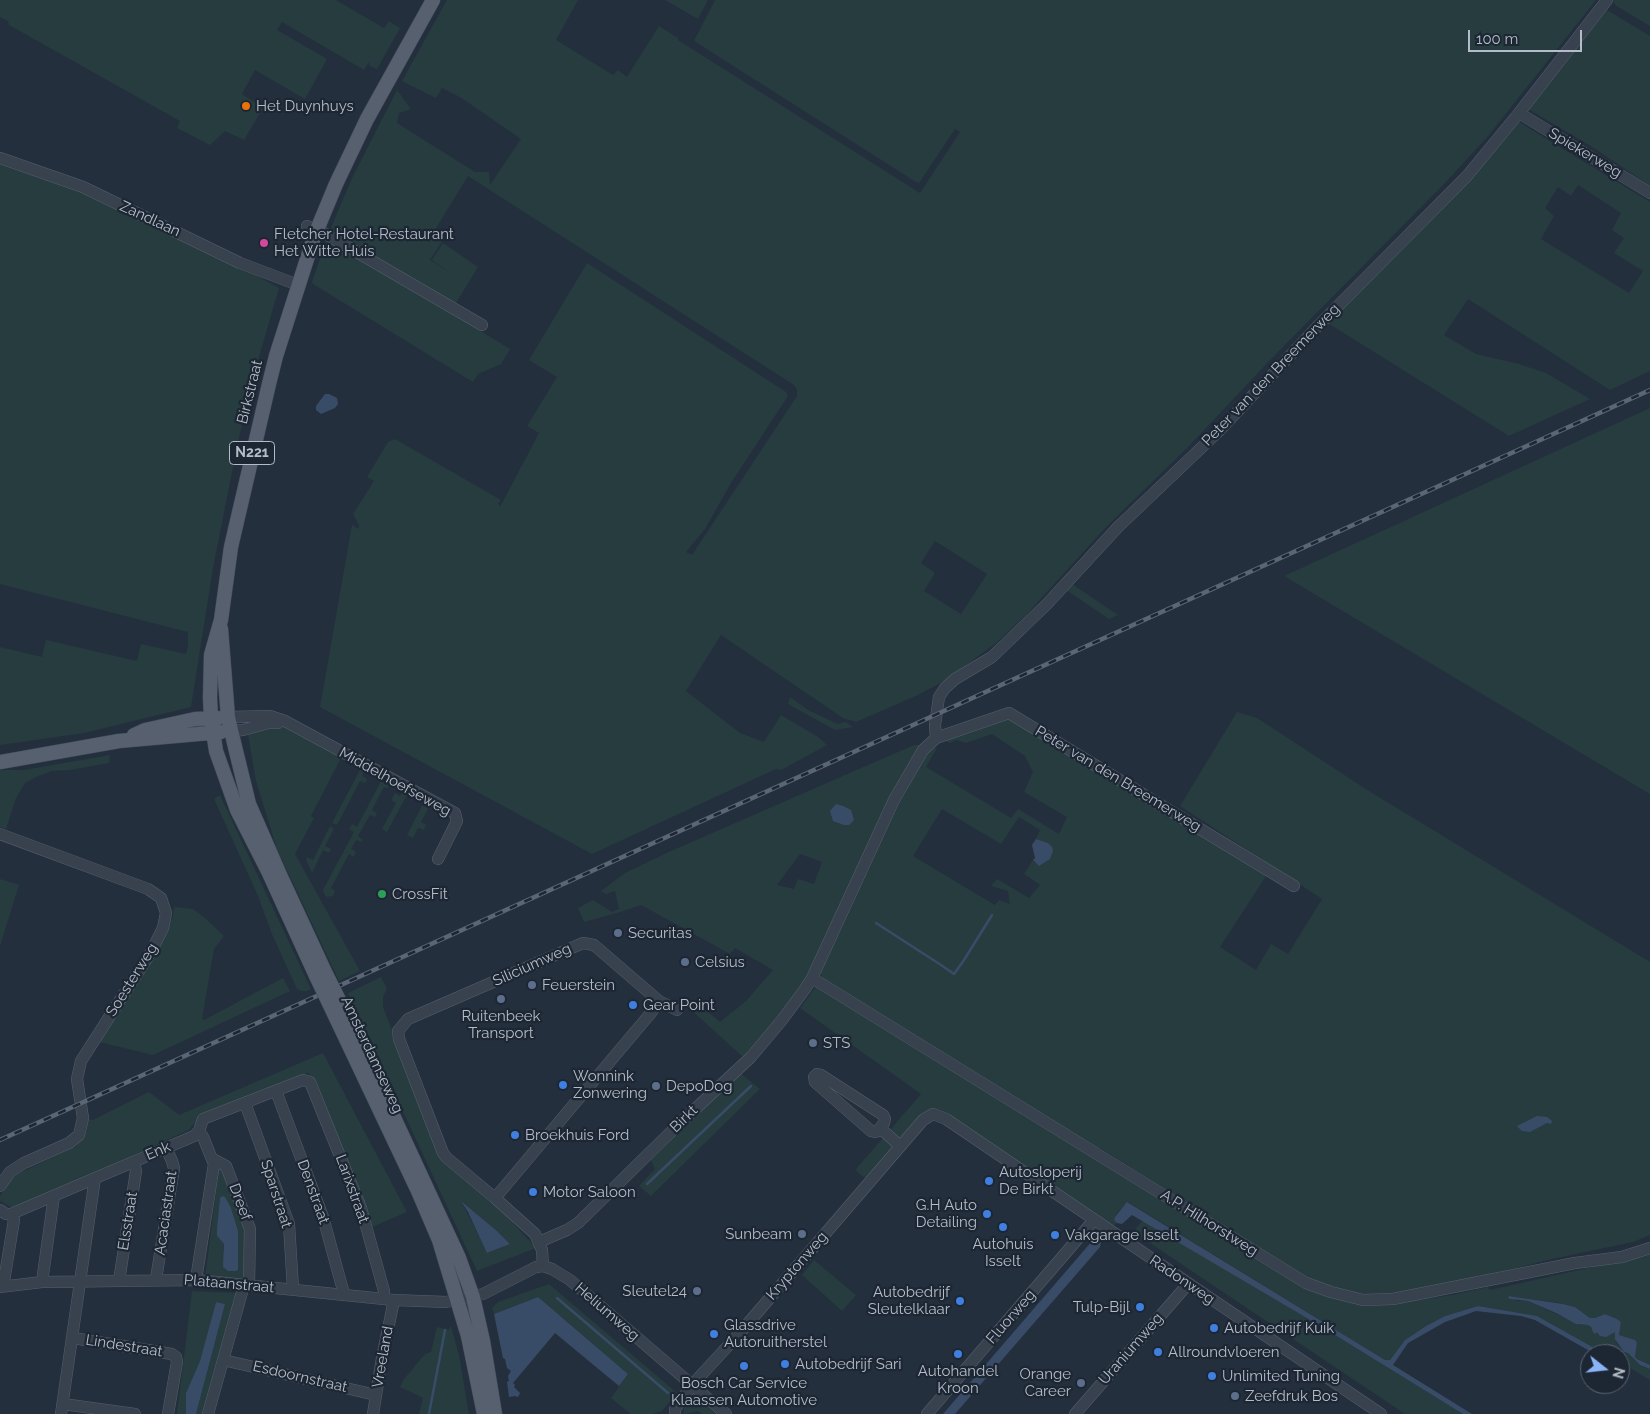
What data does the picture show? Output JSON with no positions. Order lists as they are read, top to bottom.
{
  "streets": {
    "main road": ["Birkstraat", "N221", "Amsterdamseweg"],
    "street": [
      "Spiekerweg",
      "Zandlaan",
      "Peter van den Breemerweg",
      "Middelhoefseweg",
      "Siliciumweg",
      "Soesterweg",
      "Birkt",
      "Enk",
      "Larixstraat",
      "Denstraat",
      "Sparstraat",
      "Dreef",
      "Acaciastraat",
      "Elsstraat",
      "A.P. Hilhorstweg",
      "Kryptonweg",
      "Radonweg",
      "Plataanstraat",
      "Heliumweg",
      "Fluorweg",
      "Lindestraat",
      "Uraniumweg",
      "Vreeland",
      "Esdoornstraat"
    ]
  },
  "crossings": [
    ["Spiekerweg", "Peter van den Breemerweg"],
    ["Zandlaan", "Birkstraat"],
    ["Peter van den Breemerweg", "Birkt"],
    ["Peter van den Breemerweg", "A.P. Hilhorstweg"],
    ["Birkstraat", "Middelhoefseweg"],
    ["Birkstraat", "Amsterdamseweg"],
    ["Middelhoefseweg", "Amsterdamseweg"],
    ["Siliciumweg", "Birkt"],
    ["Amsterdamseweg", "Plataanstraat"],
    ["Birkt", "A.P. Hilhorstweg"],
    ["Enk", "Larixstraat"],
    ["Enk", "Denstraat"],
    ["Enk", "Sparstraat"],
    ["Enk", "Dreef"],
    ["Enk", "Acaciastraat"],
    ["Enk", "Elsstraat"],
    ["Larixstraat", "Plataanstraat"],
    ["Larixstraat", "Vreeland"],
    ["Denstraat", "Plataanstraat"],
    ["Sparstraat", "Plataanstraat"],
    ["Dreef", "Plataanstraat"],
    ["Dreef", "Esdoornstraat"],
    ["Acaciastraat", "Plataanstraat"],
    ["Elsstraat", "Plataanstraat"],
    ["Kryptonweg", "Radonweg"],
    ["Kryptonweg", "Heliumweg"],
    ["Radonweg", "Fluorweg"],
    ["Radonweg", "Uraniumweg"],
    ["Plataanstraat", "Vreeland"],
    ["Vreeland", "Esdoornstraat"]
  ],
  "places": [
    "Het Duynhuys",
    "Fletcher Hotel-Restaurant Het Witte Huis",
    "CrossFit",
    "Securitas",
    "Celsius",
    "Feuerstein",
    "Ruitenbeek Transport",
    "Gear Point",
    "STS",
    "Wonnink Zonwering",
    "DepoDog",
    "Broekhuis Ford",
    "Autosloperij De Birkt",
    "Motor Saloon",
    "G.H Auto Detailing",
    "Autohuis Isselt",
    "Sunbeam",
    "Vakgarage Isselt",
    "Sleutel24",
    "Autobedrijf Sleutelklaar",
    "Tulp-Bijl",
    "Autobedrijf Kuik",
    "Glassdrive Autoruitherstel",
    "Allroundvloeren",
    "Autohandel Kroon",
    "Autobedrijf Sari",
    "Bosch Car Service Klaassen Automotive",
    "Unlimited Tuning",
    "Orange Career",
    "Zeefdruk Bos"
  ],
  "scale_bar": "100 m",
  "north": "right"
}
